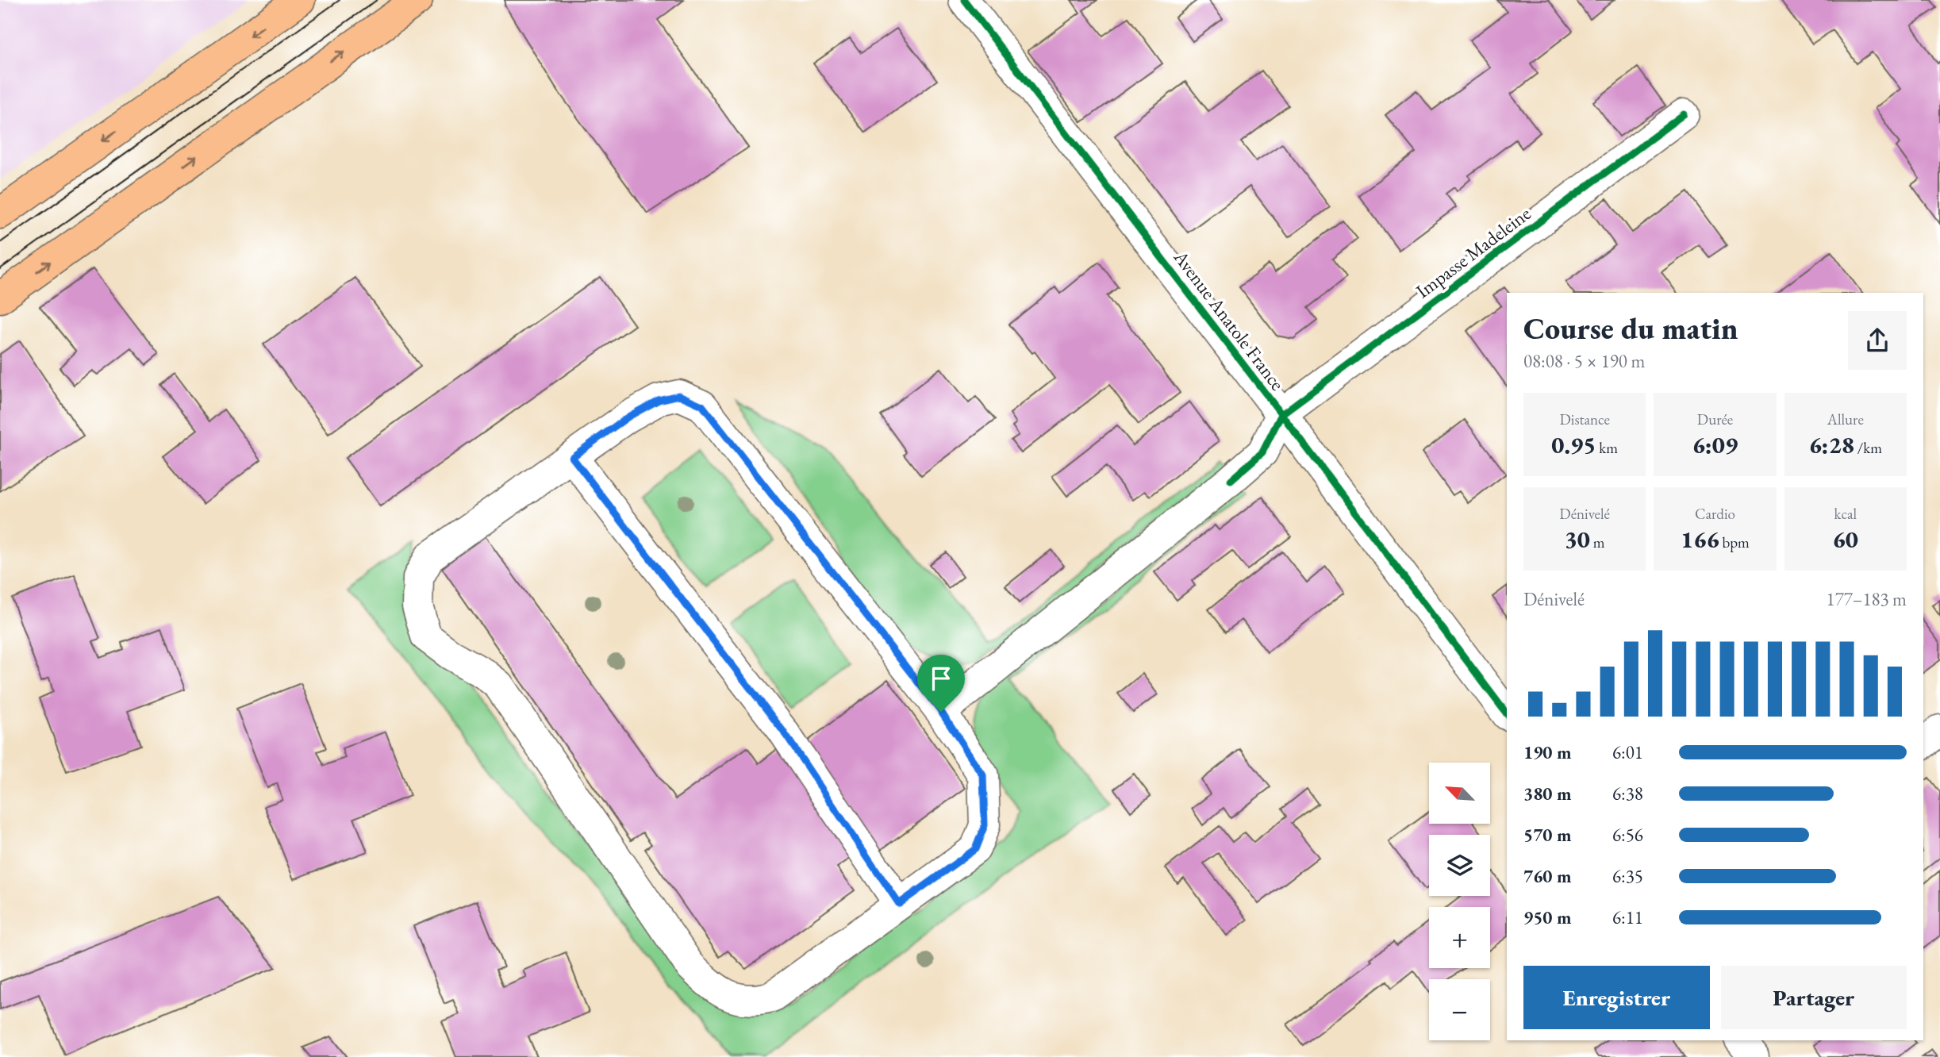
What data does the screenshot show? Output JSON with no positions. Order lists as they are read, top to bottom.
{
  "streets": {
    "street": ["Impasse Madeleine", "Avenue Anatole France"]
  },
  "crossings": [
    ["Impasse Madeleine", "Avenue Anatole France"]
  ],
  "north": "top left",
  "page": {
    "heading": ["Course du matin", "08:08 · 5 × 190 m"],
    "stats": [
      ["Distance", "0.95 km"],
      ["Durée", "6:09"],
      ["Allure", "6:28 /km"],
      ["Dénivelé", "30 m"],
      ["Cardio", "166 bpm"],
      ["kcal", "60"]
    ],
    "chart": ["Dénivelé", "177–183 m"],
    "list": [
      {
        "name": "190 m",
        "note": "6:01"
      },
      {
        "name": "380 m",
        "note": "6:38"
      },
      {
        "name": "570 m",
        "note": "6:56"
      },
      {
        "name": "760 m",
        "note": "6:35"
      },
      {
        "name": "950 m",
        "note": "6:11"
      }
    ],
    "map_buttons": ["+", "−"],
    "buttons": ["Enregistrer", "Partager"]
  }
}
